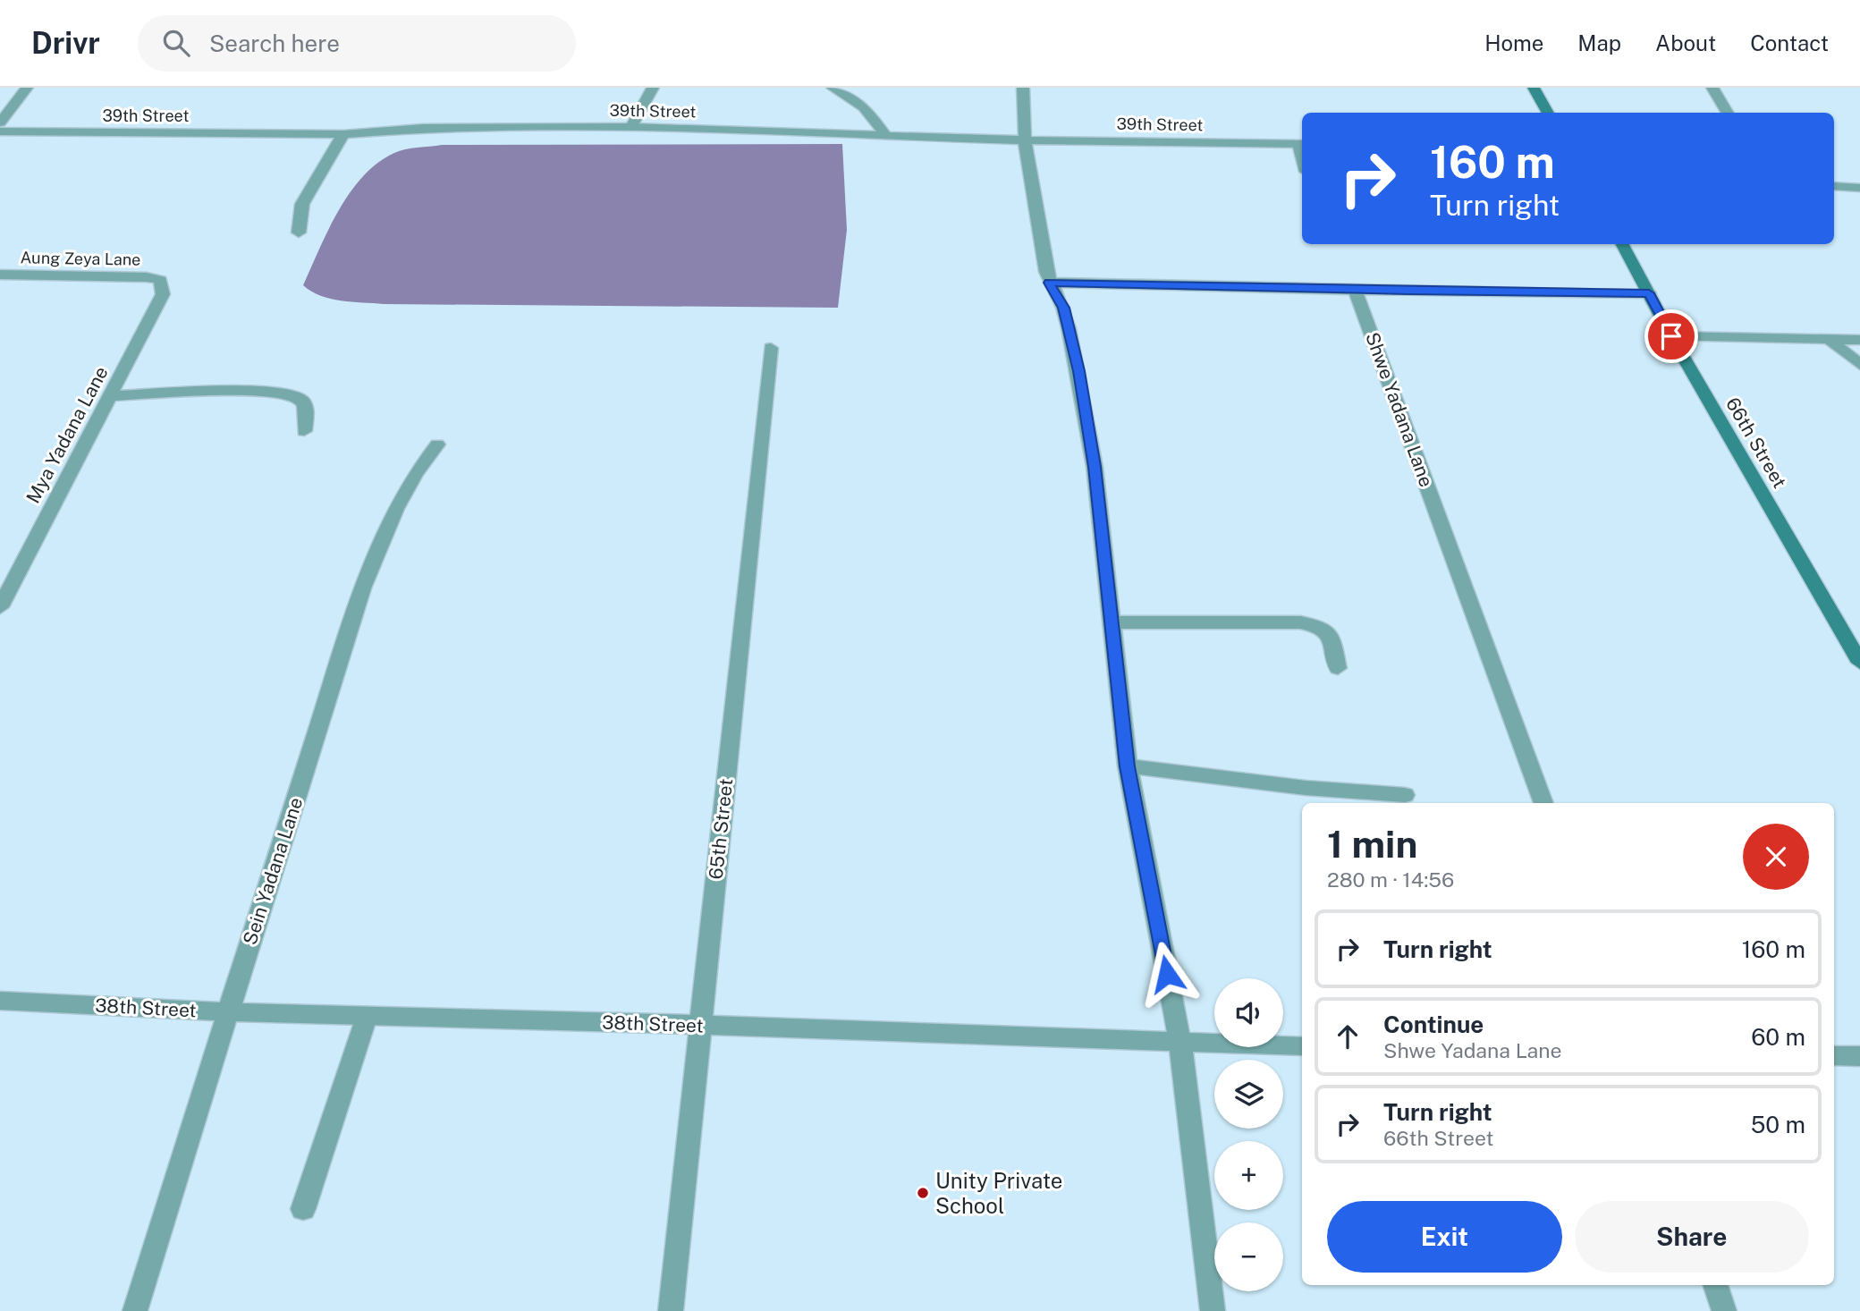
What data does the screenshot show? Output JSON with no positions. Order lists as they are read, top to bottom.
{
  "streets": {
    "street": [
      "39th Street",
      "Aung Zeya Lane",
      "Shwe Yadana Lane",
      "Mya Yadana Lane",
      "66th Street",
      "65th Street",
      "Sein Yadana Lane",
      "38th Street"
    ]
  },
  "crossings": [
    ["Aung Zeya Lane", "Mya Yadana Lane"],
    ["65th Street", "38th Street"],
    ["Sein Yadana Lane", "38th Street"]
  ],
  "places": ["Unity Private School"],
  "page": {
    "header": "Drivr",
    "search": "Search here",
    "nav": [
      "Home",
      "Map",
      "About",
      "Contact"
    ],
    "turn": ["160 m", "Turn right"],
    "heading": ["1 min", "280 m · 14:56"],
    "list": [
      {
        "name": "Turn right",
        "value": "160 m"
      },
      {
        "name": "Continue",
        "note": "Shwe Yadana Lane",
        "value": "60 m"
      },
      {
        "name": "Turn right",
        "note": "66th Street",
        "value": "50 m"
      }
    ],
    "map_buttons": ["+", "−"],
    "buttons": ["Exit", "Share"]
  }
}
